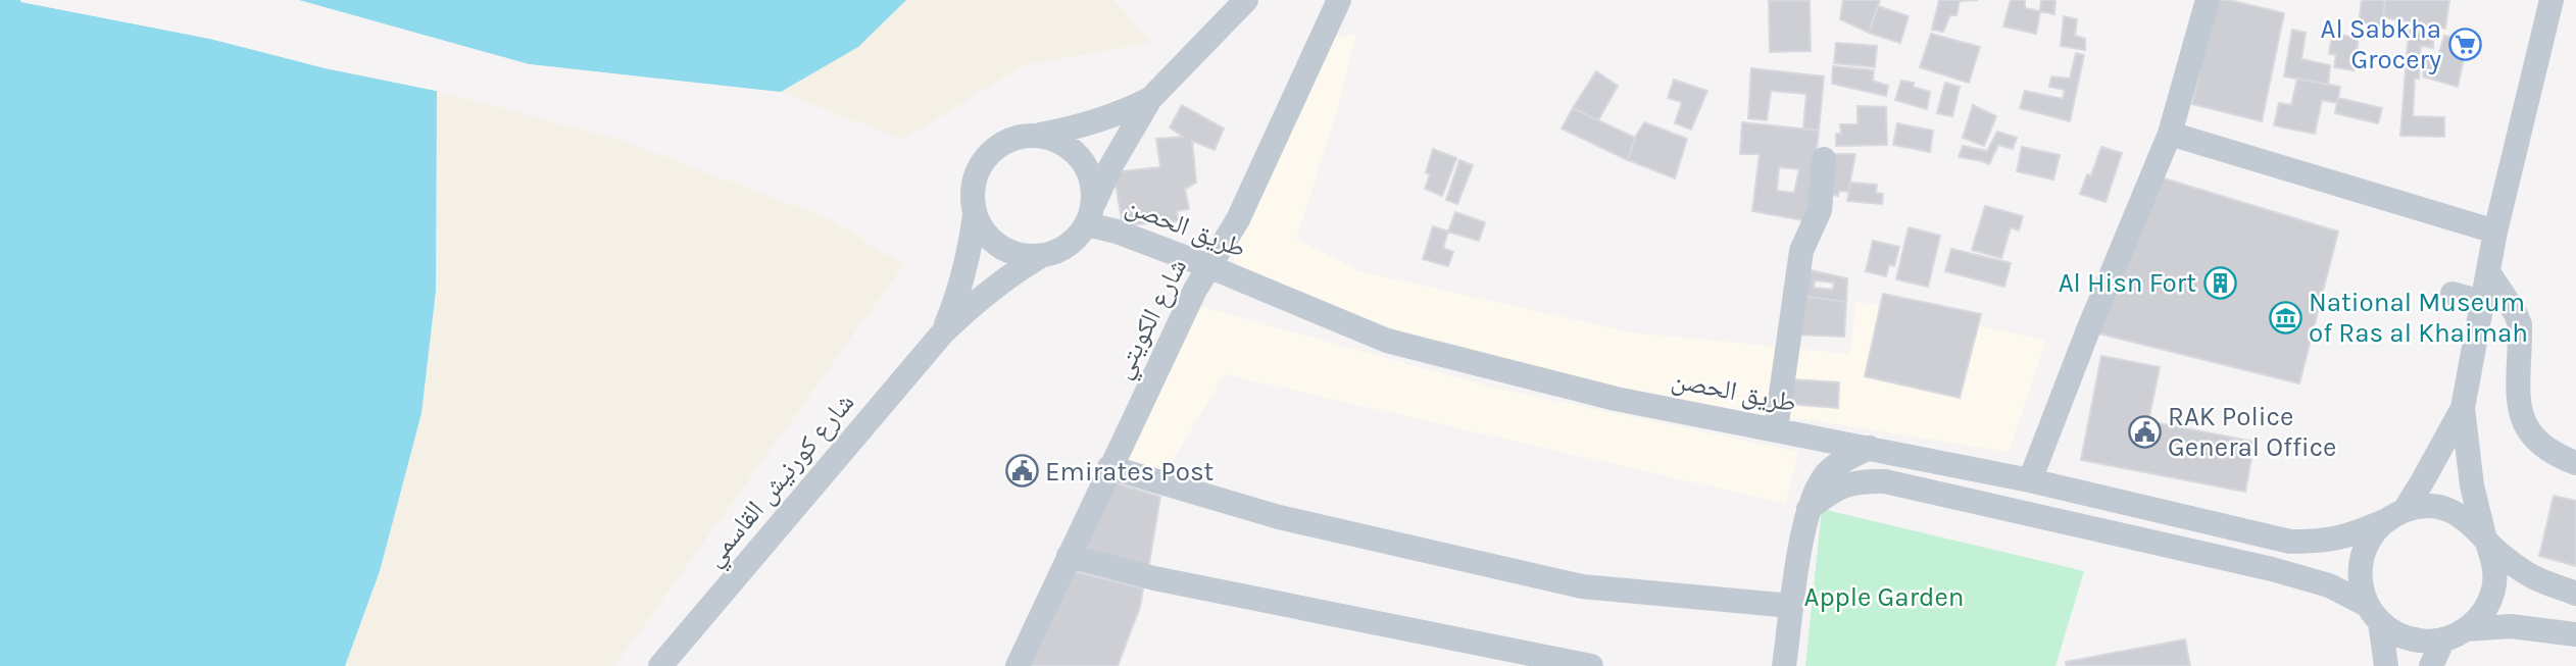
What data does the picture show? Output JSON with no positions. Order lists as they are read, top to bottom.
{
  "streets": {
    "street": ["طريق الحصن", "شارع الكويتي", "شارع كورنيش القاسمي"]
  },
  "crossings": [
    ["طريق الحصن", "شارع الكويتي"],
    ["طريق الحصن", "شارع كورنيش القاسمي"]
  ],
  "parks": ["Apple Garden"],
  "places": {
    "supermarket": ["Al Sabkha Grocery"],
    "building": ["Al Hisn Fort"],
    "museum": ["National Museum of Ras al Khaimah"],
    "public building": ["RAK Police General Office", "Emirates Post"]
  }
}
